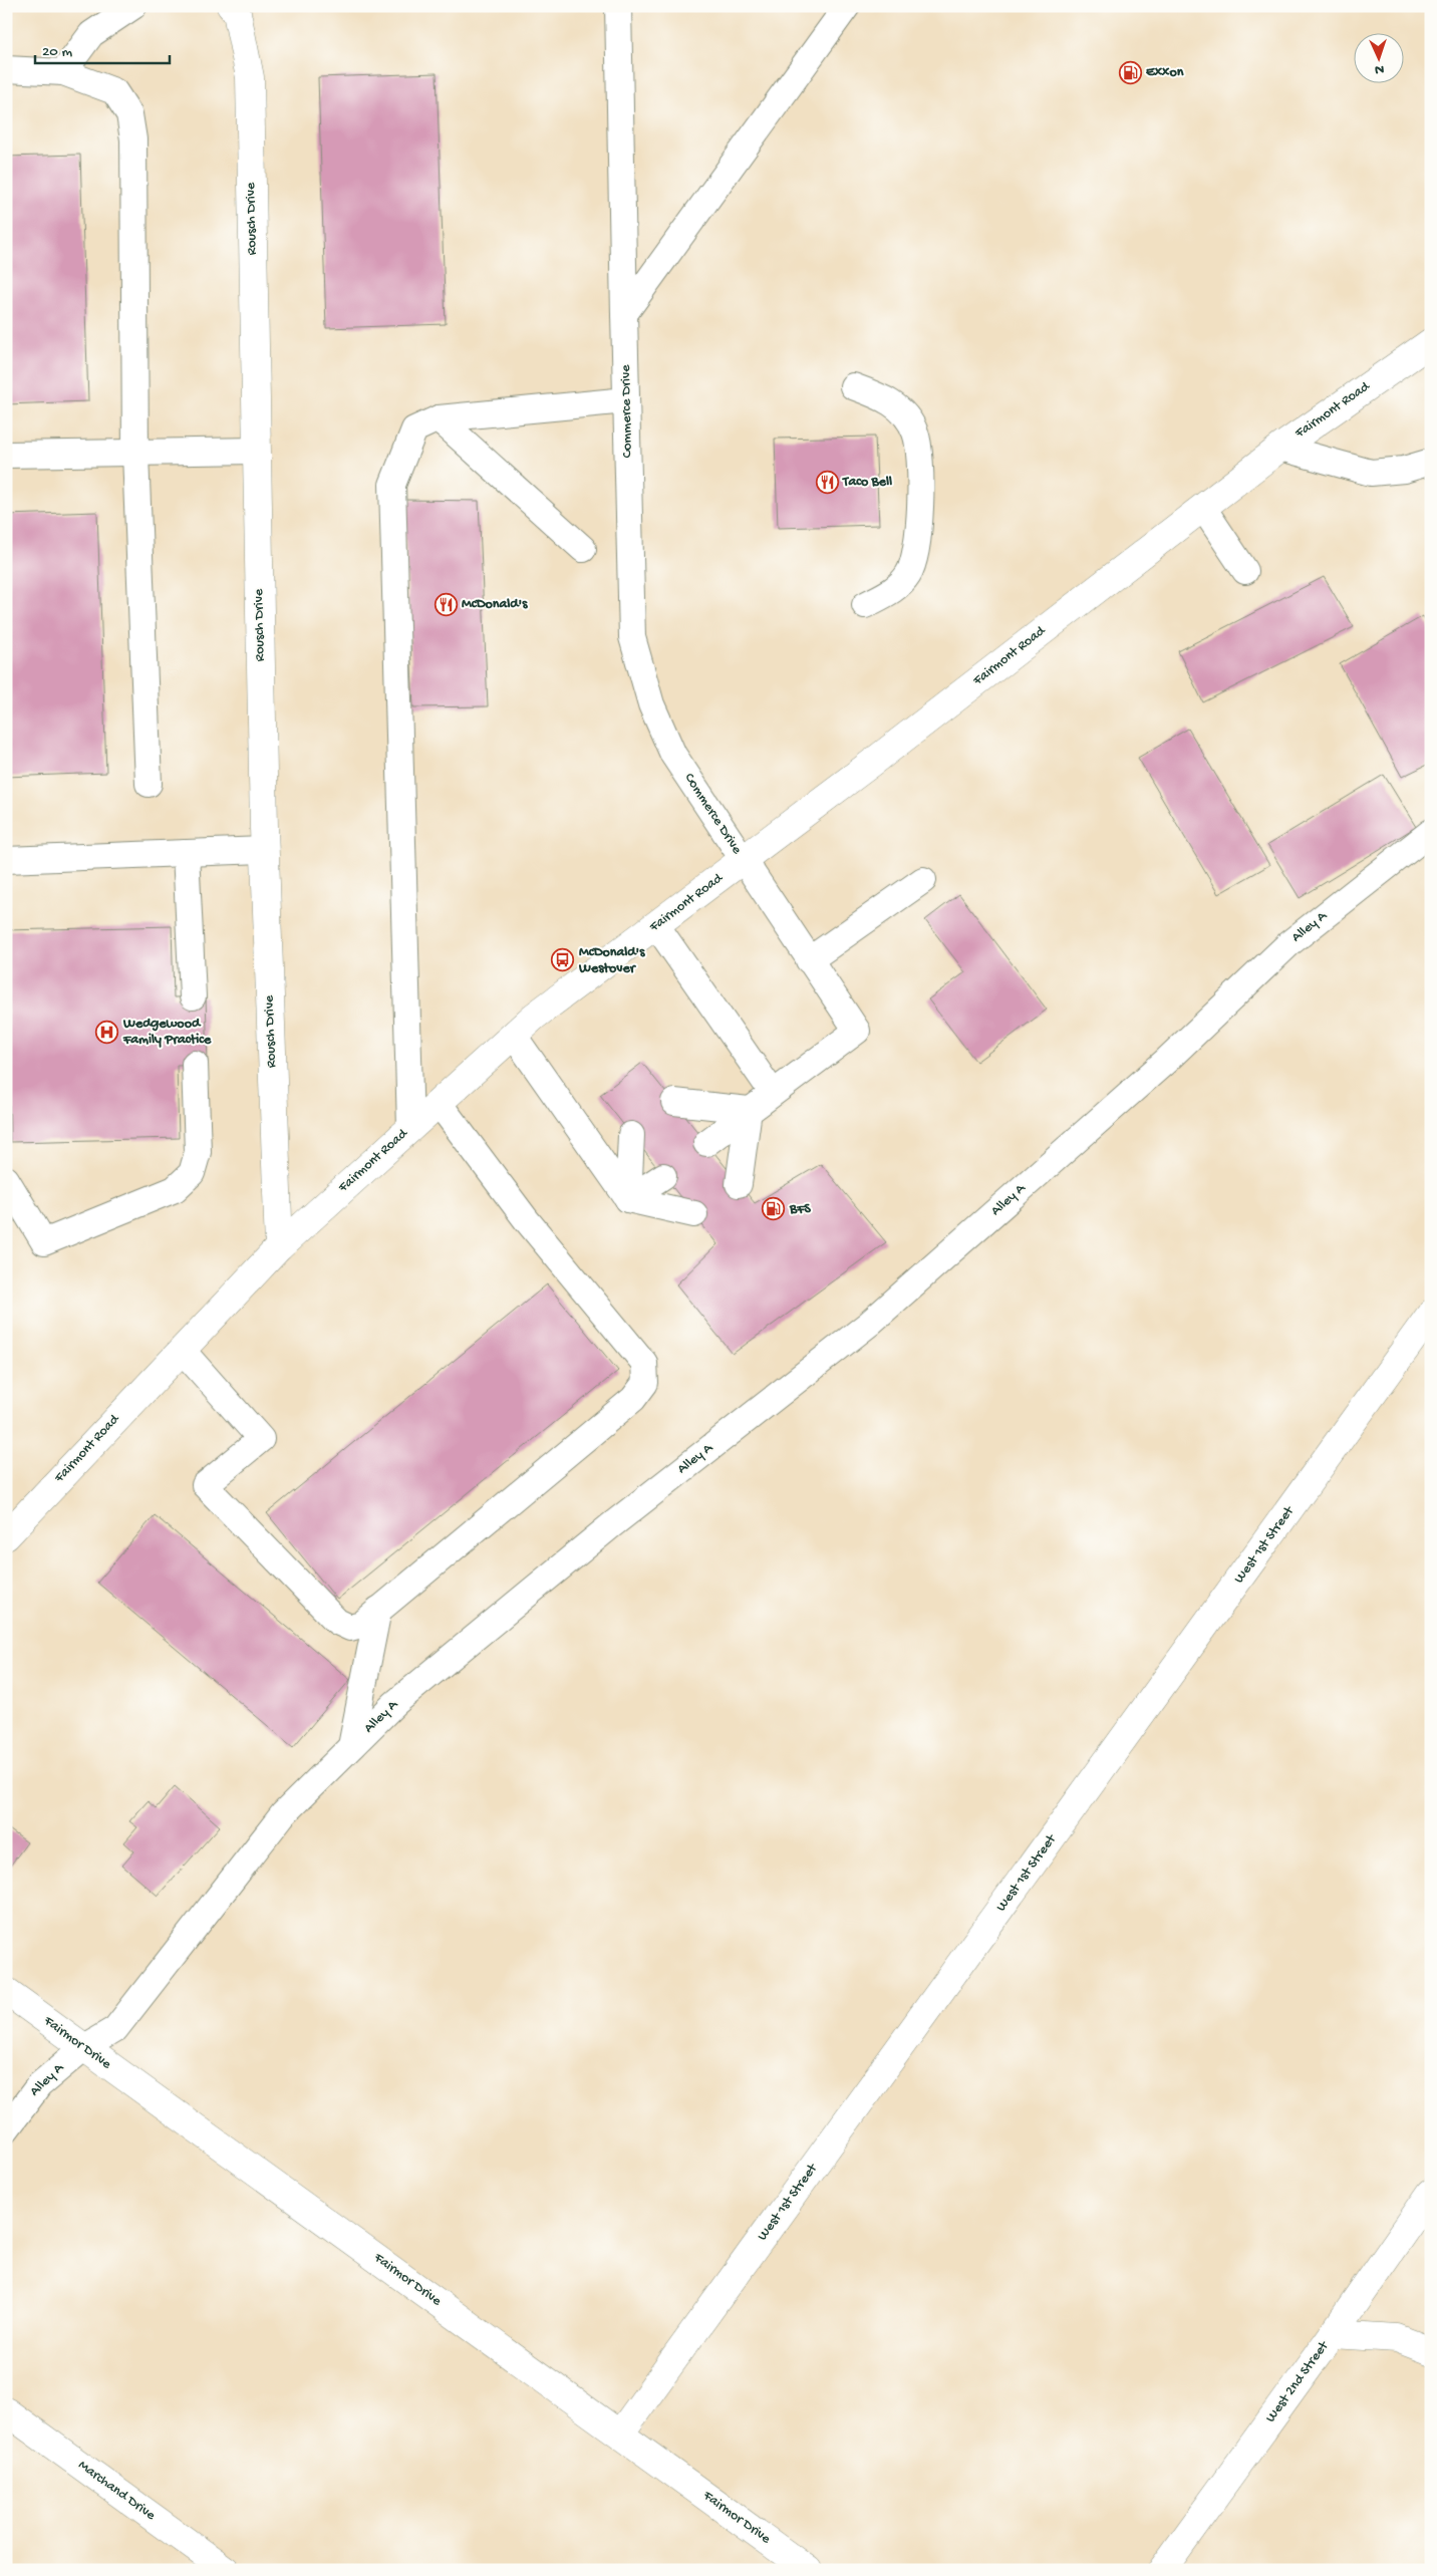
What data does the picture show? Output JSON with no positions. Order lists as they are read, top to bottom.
{
  "streets": {
    "street": [
      "Rousch Drive",
      "Fairmont Road",
      "West 1st Street",
      "Fairmor Drive",
      "West 2nd Street",
      "Marchand Drive"
    ],
    "lane": ["Commerce Drive", "Alley A"]
  },
  "crossings": [
    ["Rousch Drive", "Fairmont Road"],
    ["Fairmont Road", "Commerce Drive"],
    ["Alley A", "Fairmor Drive"],
    ["West 1st Street", "Fairmor Drive"]
  ],
  "places": {
    "fuel station": ["Exxon", "BFS"],
    "restaurant": ["Taco Bell", "McDonald's"],
    "bus stop": ["McDonald's Westover"],
    "hospital": ["Wedgewood Family Practice"]
  },
  "scale_bar": "20 m",
  "north": "bottom"
}
